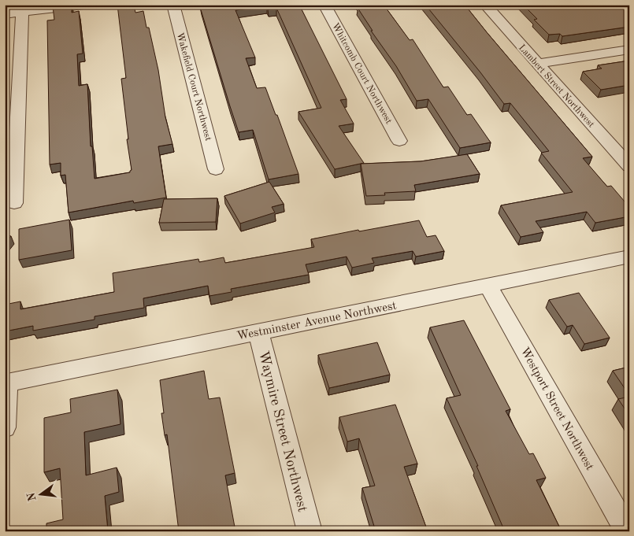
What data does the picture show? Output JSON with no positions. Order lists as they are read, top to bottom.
{
  "streets": {
    "street": [
      "Whitcomb Court Northwest",
      "Lambert Street Northwest",
      "Wakefield Court Northwest",
      "Westminster Avenue Northwest",
      "Westport Street Northwest",
      "Waymire Street Northwest"
    ]
  },
  "crossings": [
    ["Westminster Avenue Northwest", "Westport Street Northwest"],
    ["Westminster Avenue Northwest", "Waymire Street Northwest"]
  ],
  "north": "left"
}
